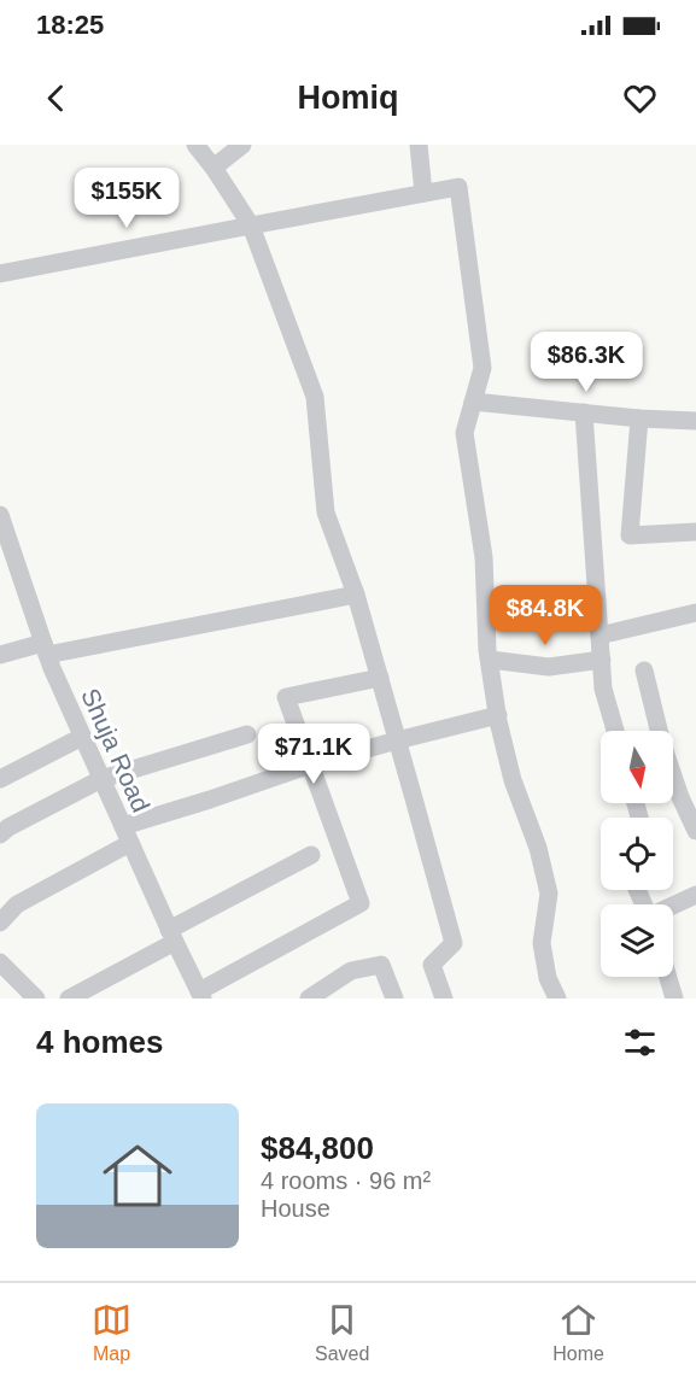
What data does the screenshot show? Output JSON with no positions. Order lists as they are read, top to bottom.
{
  "streets": {
    "street": ["Shuja Road"]
  },
  "north": "bottom",
  "page": {
    "status": "18:25",
    "header": "Homiq",
    "price": [
      "$155K",
      "$86.3K",
      "$84.8K",
      "$71.1K"
    ],
    "heading": "4 homes",
    "list": [
      {
        "name": "$84,800",
        "note": "4 rooms · 96 m² · House"
      }
    ],
    "tabs": ["Map", "Saved", "Home"]
  }
}
